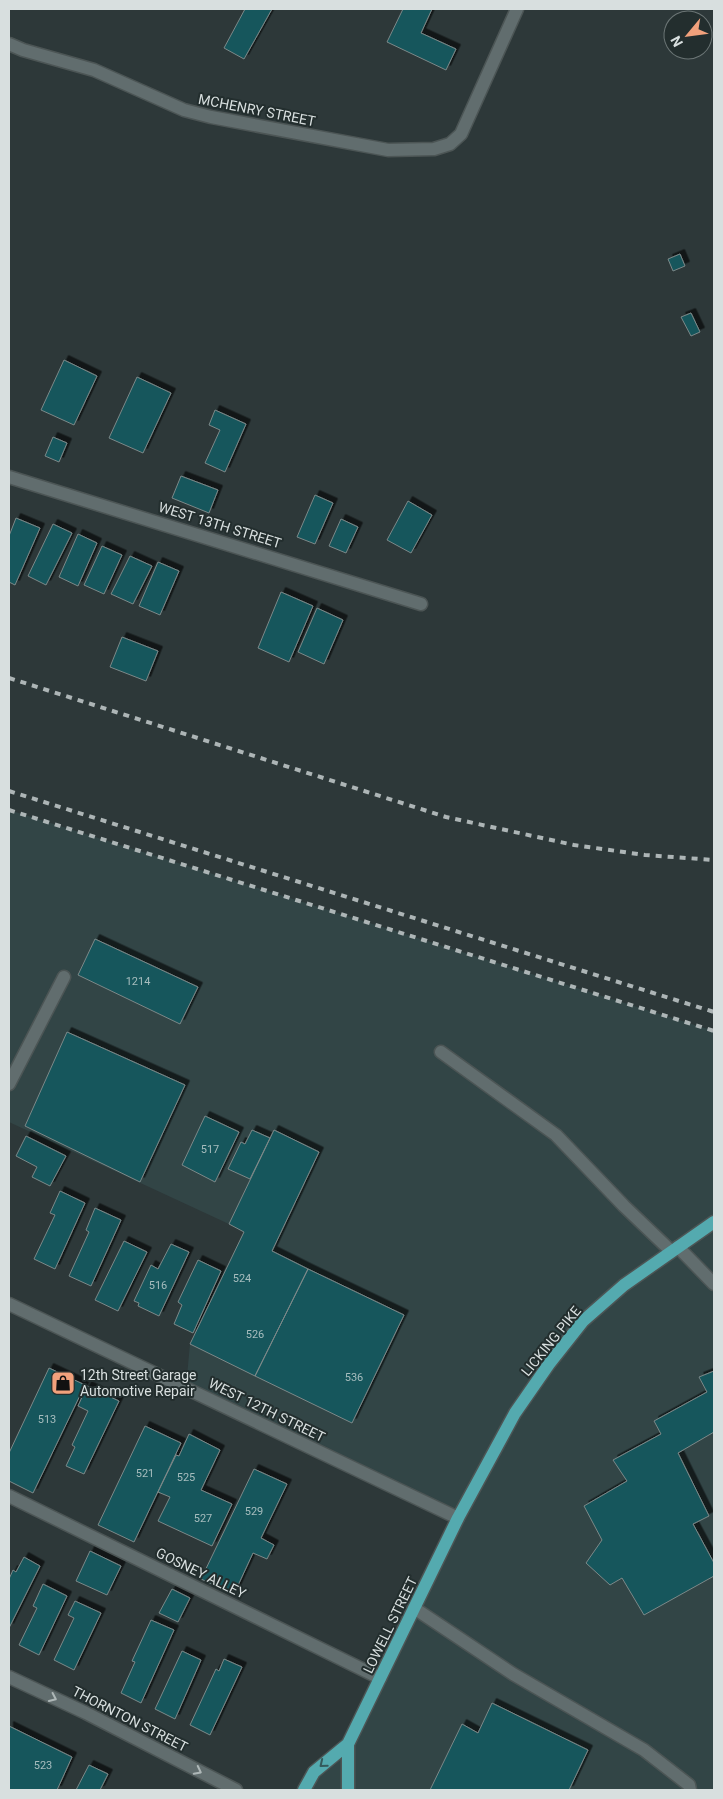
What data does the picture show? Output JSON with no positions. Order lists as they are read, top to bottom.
{
  "streets": {
    "main road": ["LICKING PIKE", "LOWELL STREET"],
    "street": [
      "MCHENRY STREET",
      "WEST 13TH STREET",
      "WEST 12TH STREET",
      "GOSNEY ALLEY",
      "THORNTON STREET"
    ]
  },
  "crossings": [
    ["LICKING PIKE", "WEST 12TH STREET"],
    ["LICKING PIKE", "LOWELL STREET"],
    ["WEST 12TH STREET", "LOWELL STREET"],
    ["GOSNEY ALLEY", "LOWELL STREET"]
  ],
  "one_way": ["THORNTON STREET"],
  "places": {
    "shop": ["12th Street Garage Automotive Repair"]
  },
  "house_numbers": [
    "1214",
    "517",
    "524",
    "516",
    "526",
    "536",
    "513",
    "521",
    "525",
    "529",
    "527",
    "523"
  ],
  "north": "bottom left"
}
